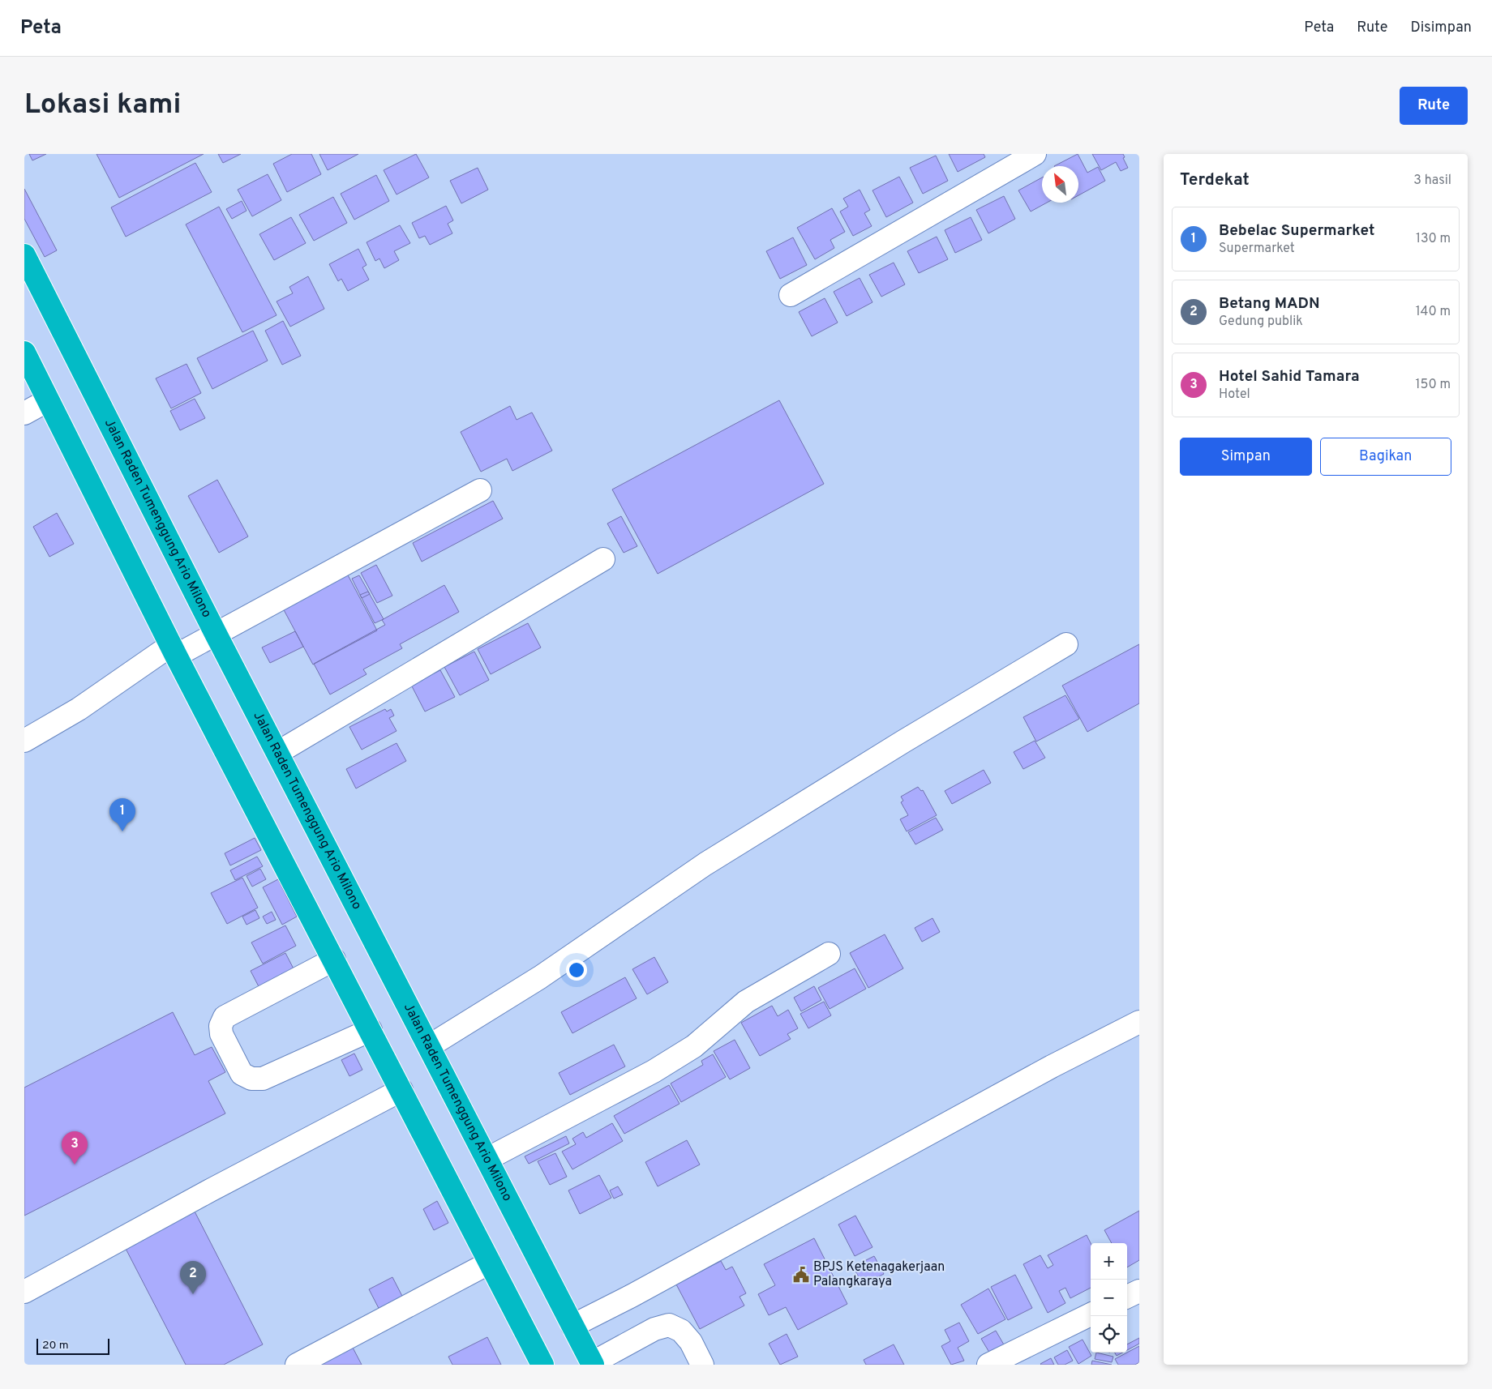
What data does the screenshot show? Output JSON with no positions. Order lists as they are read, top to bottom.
{
  "streets": {
    "highway": ["Jalan Raden Tumenggung Ario Milono"]
  },
  "places": {
    "public building": ["BPJS Ketenagakerjaan Palangkaraya"]
  },
  "scale_bar": "20 m",
  "north": "top left",
  "page": {
    "header": "Peta",
    "nav": ["Peta", "Rute", "Disimpan"],
    "buttons": [
      "Rute",
      ["Simpan", "Bagikan"]
    ],
    "title": "Lokasi kami",
    "heading": ["Terdekat", "3 hasil"],
    "list": [
      {
        "mark": "1",
        "name": "Bebelac Supermarket",
        "note": "Supermarket",
        "value": "130 m"
      },
      {
        "mark": "2",
        "name": "Betang MADN",
        "note": "Gedung publik",
        "value": "140 m"
      },
      {
        "mark": "3",
        "name": "Hotel Sahid Tamara",
        "note": "Hotel",
        "value": "150 m"
      }
    ],
    "pins": ["1", "3", "2"],
    "map_buttons": ["+", "−"],
    "scale": "20 m"
  }
}
